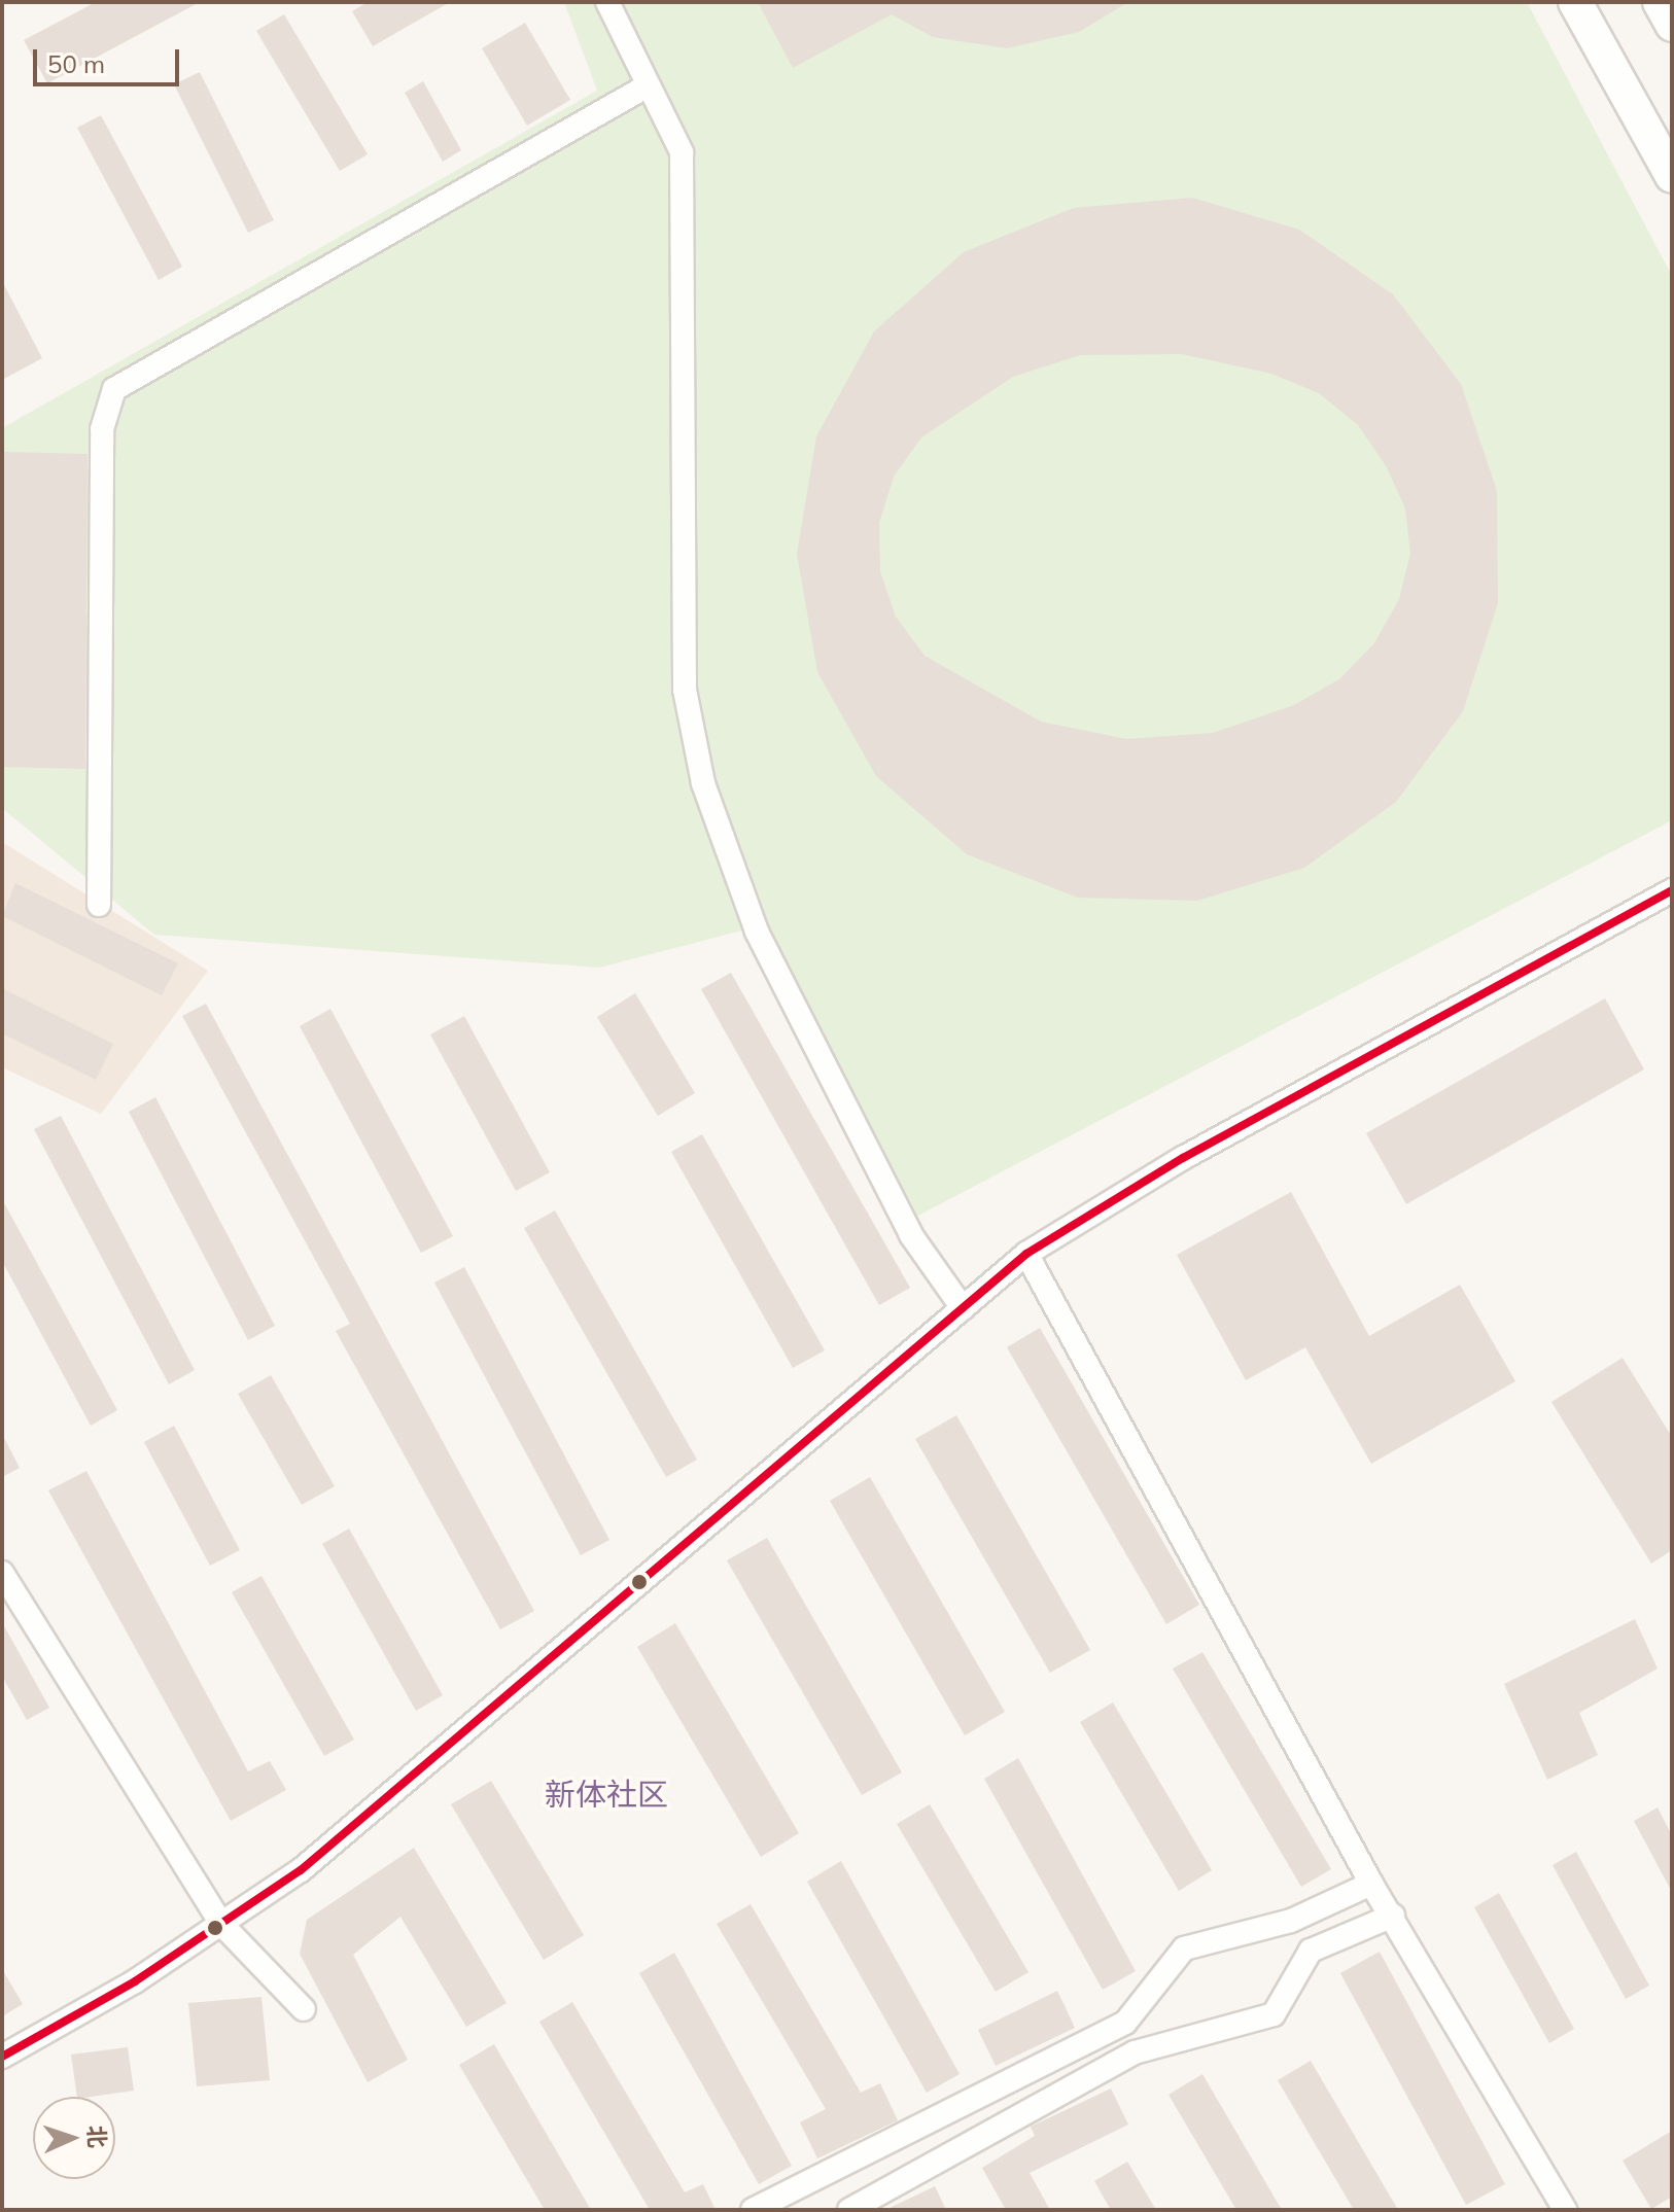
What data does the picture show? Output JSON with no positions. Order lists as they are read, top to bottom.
{
  "districts": ["新体社区"],
  "scale_bar": "50 m",
  "north": "right"
}
